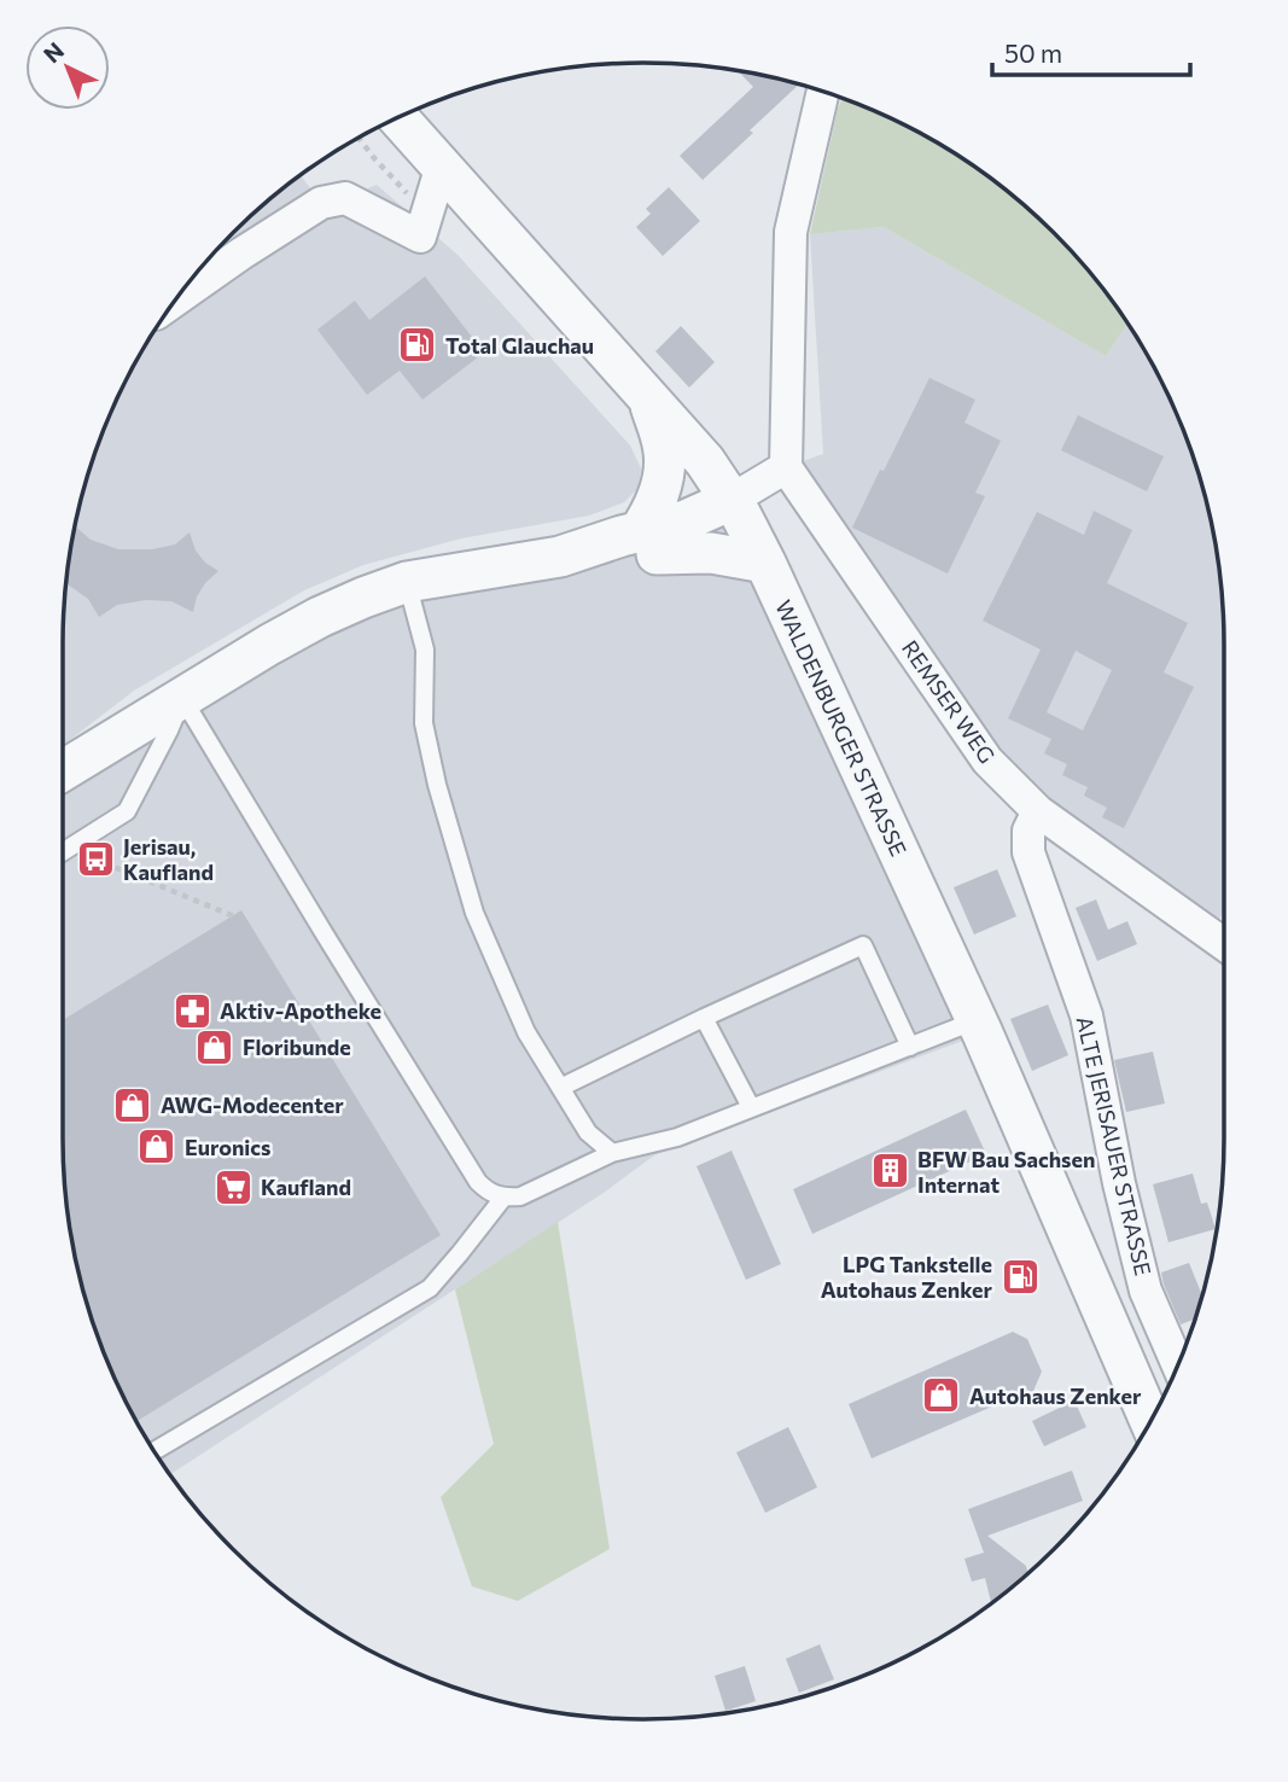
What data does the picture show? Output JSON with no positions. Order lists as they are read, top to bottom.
{
  "streets": {
    "street": ["REMSER WEG", "WALDENBURGER STRASSE", "ALTE JERISAUER STRASSE"]
  },
  "crossings": [
    ["REMSER WEG", "ALTE JERISAUER STRASSE"]
  ],
  "places": {
    "fuel station": ["Total Glauchau", "LPG Tankstelle Autohaus Zenker"],
    "bus stop": ["Jerisau, Kaufland"],
    "pharmacy": ["Aktiv-Apotheke"],
    "shop": [
      "Floribunde",
      "AWG-Modecenter",
      "Euronics",
      "Autohaus Zenker"
    ],
    "building": ["BFW Bau Sachsen Internat"],
    "supermarket": ["Kaufland"]
  },
  "scale_bar": "50 m",
  "north": "top left"
}
